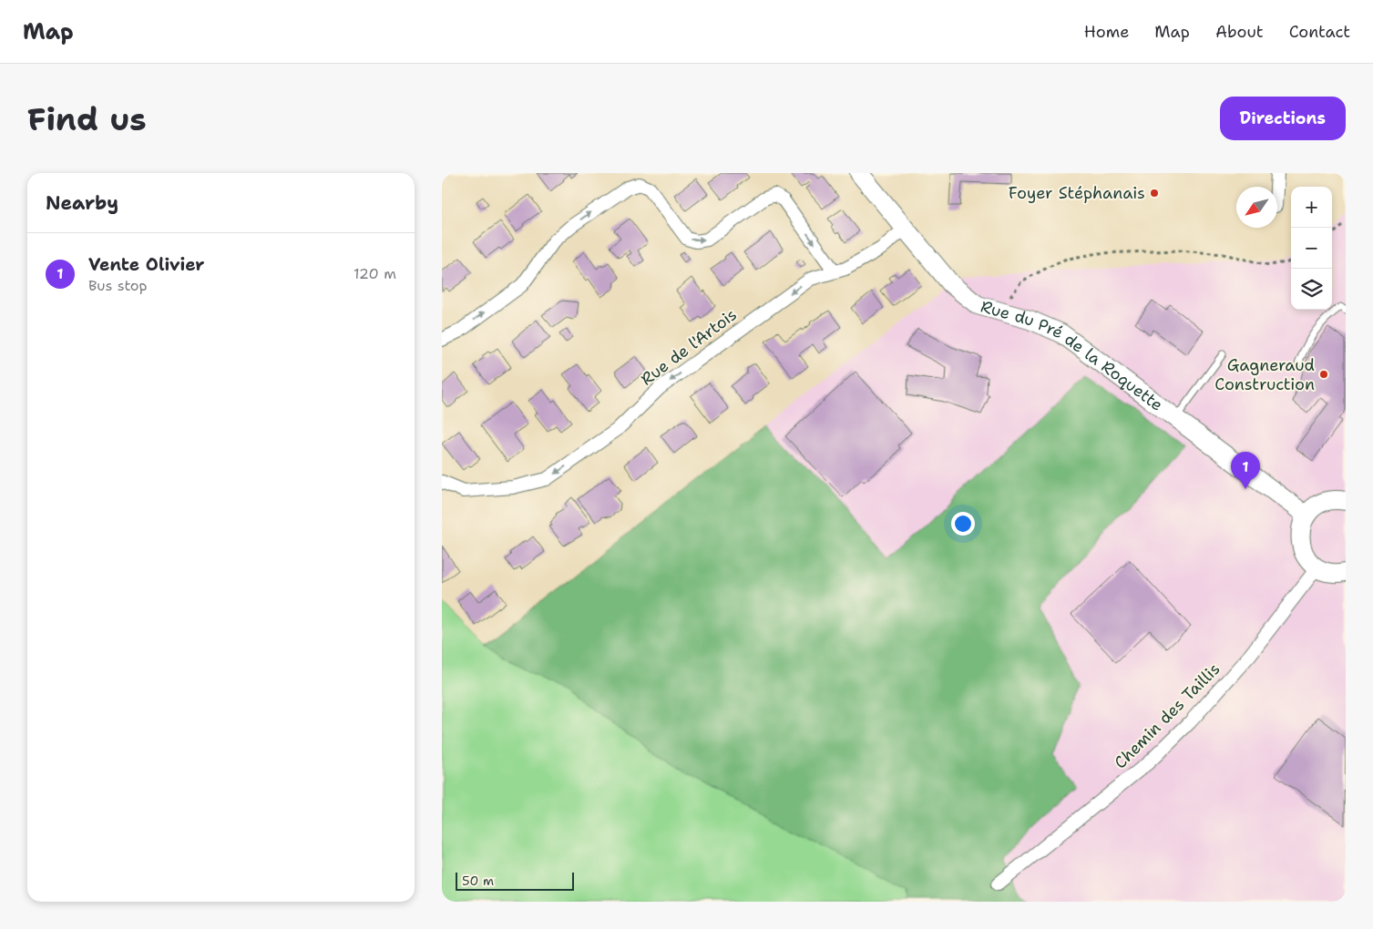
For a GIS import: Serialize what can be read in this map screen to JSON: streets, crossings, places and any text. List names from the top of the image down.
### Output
{
  "streets": {
    "street": ["Rue de l'Artois", "Rue du Pré de la Roquette", "Chemin des Taillis"]
  },
  "crossings": [
    ["Rue de l'Artois", "Rue du Pré de la Roquette"]
  ],
  "one_way": ["Rue de l'Artois"],
  "places": ["Foyer Stéphanais", "Gagneraud Construction"],
  "scale_bar": "50 m",
  "north": "bottom left",
  "page": {
    "header": "Map",
    "nav": [
      "Home",
      "Map",
      "About",
      "Contact"
    ],
    "buttons": "Directions",
    "title": "Find us",
    "heading": "Nearby",
    "map_buttons": ["+", "−"],
    "list": [
      {
        "mark": "1",
        "name": "Vente Olivier",
        "note": "Bus stop",
        "value": "120 m"
      }
    ],
    "pins": "1",
    "scale": "50 m"
  }
}
